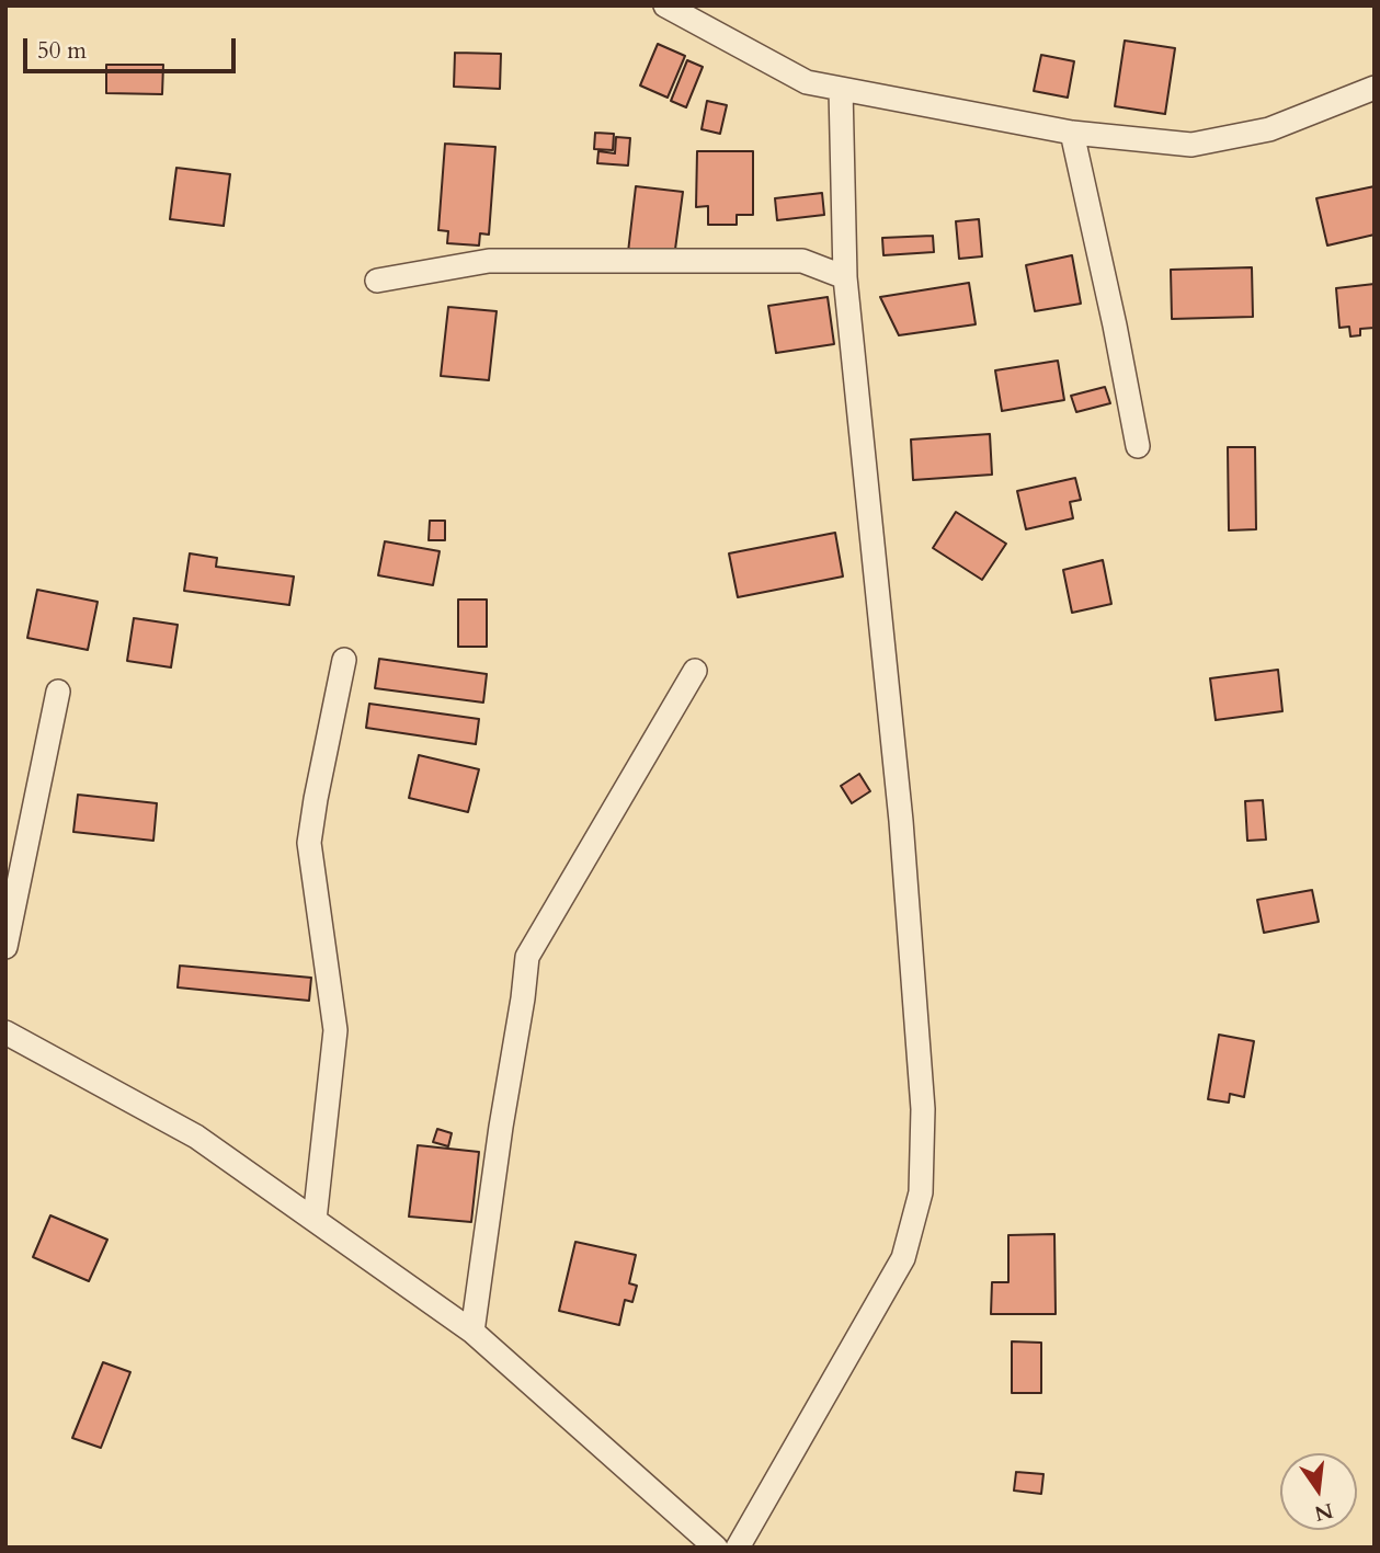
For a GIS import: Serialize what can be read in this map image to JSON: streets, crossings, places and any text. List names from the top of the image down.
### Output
{
  "scale_bar": "50 m",
  "north": "bottom"
}
